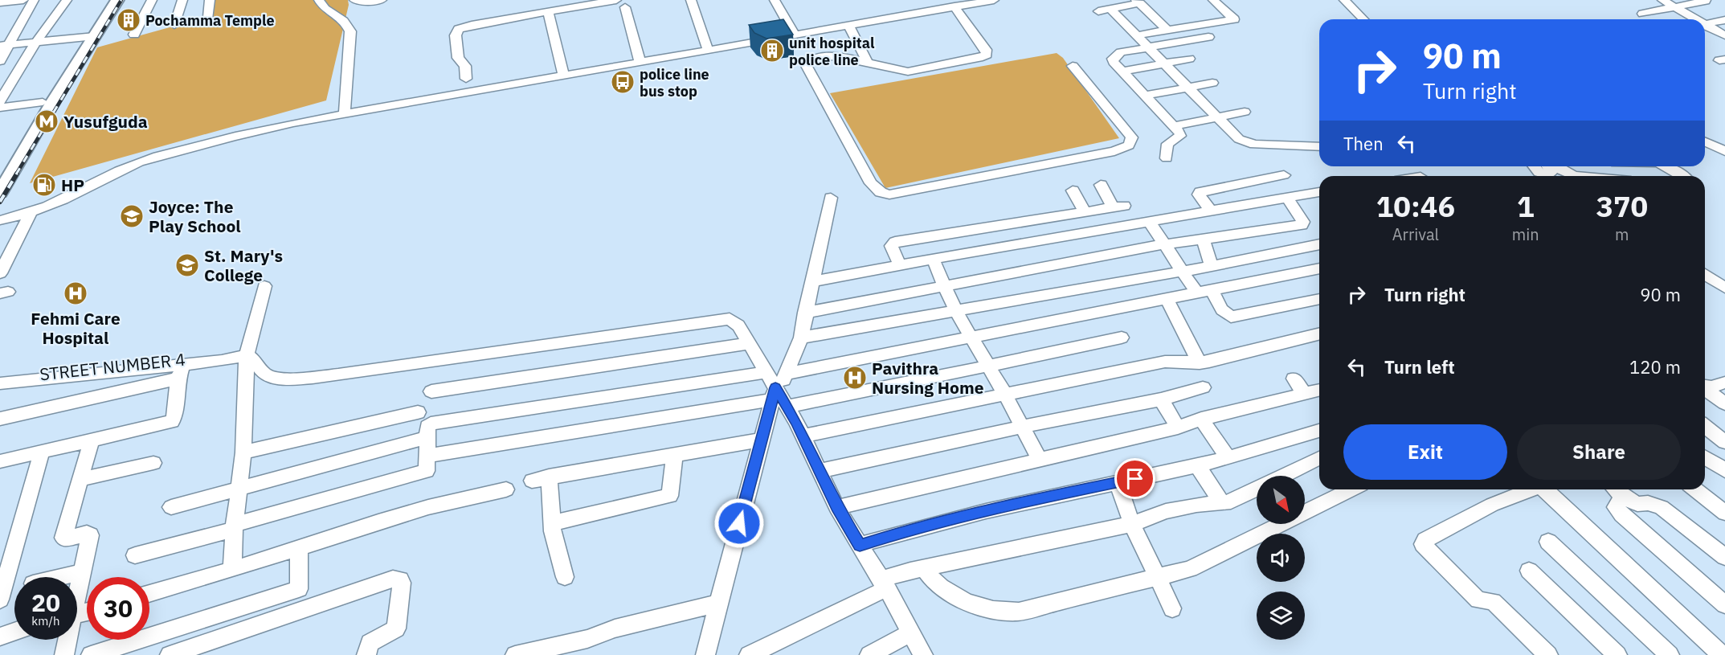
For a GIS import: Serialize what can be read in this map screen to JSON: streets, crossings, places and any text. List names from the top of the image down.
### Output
{
  "streets": {
    "street": ["STREET NUMBER 4"]
  },
  "places": {
    "building": ["Pochamma Temple", "unit hospital police line"],
    "bus stop": ["police line bus stop"],
    "metro station": ["Yusufguda"],
    "fuel station": ["HP"],
    "school or university": ["Joyce: The Play School", "St. Mary's College"],
    "hospital": ["Fehmi Care Hospital", "Pavithra Nursing Home"]
  },
  "north": "bottom right",
  "page": {
    "turn": ["90 m", "Turn right"],
    "then": "Then",
    "eta": [
      "10:46",
      "Arrival",
      "1",
      "min",
      "370",
      "m"
    ],
    "list": [
      {
        "name": "Turn right",
        "value": "90 m"
      },
      {
        "name": "Turn left",
        "value": "120 m"
      }
    ],
    "buttons": ["Exit", "Share"],
    "speed": "20 km/h",
    "limit": "30"
  }
}
